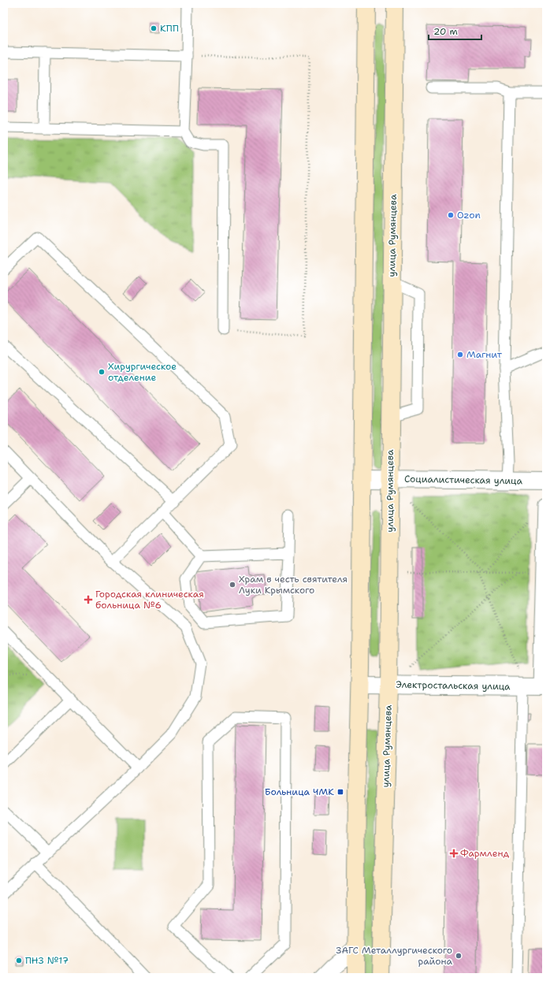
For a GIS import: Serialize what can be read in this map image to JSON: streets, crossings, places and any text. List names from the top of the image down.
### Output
{
  "streets": {
    "main road": ["улица Румянцева"],
    "street": ["Социалистическая улица", "Электростальская улица"]
  },
  "crossings": [
    ["улица Румянцева", "Социалистическая улица"],
    ["улица Румянцева", "Электростальская улица"]
  ],
  "places": {
    "other": [
      "КПП",
      "Ozon",
      "Магнит",
      "Хирургическое отделение",
      "Храм в честь святителя Луки Крымского",
      "ЗАГС Металлургического района",
      "ПНЗ №17"
    ],
    "health": ["Городская клиническая больница №6", "Фармленд"],
    "transit": ["Больница ЧМК"]
  },
  "scale_bar": "20 m"
}
